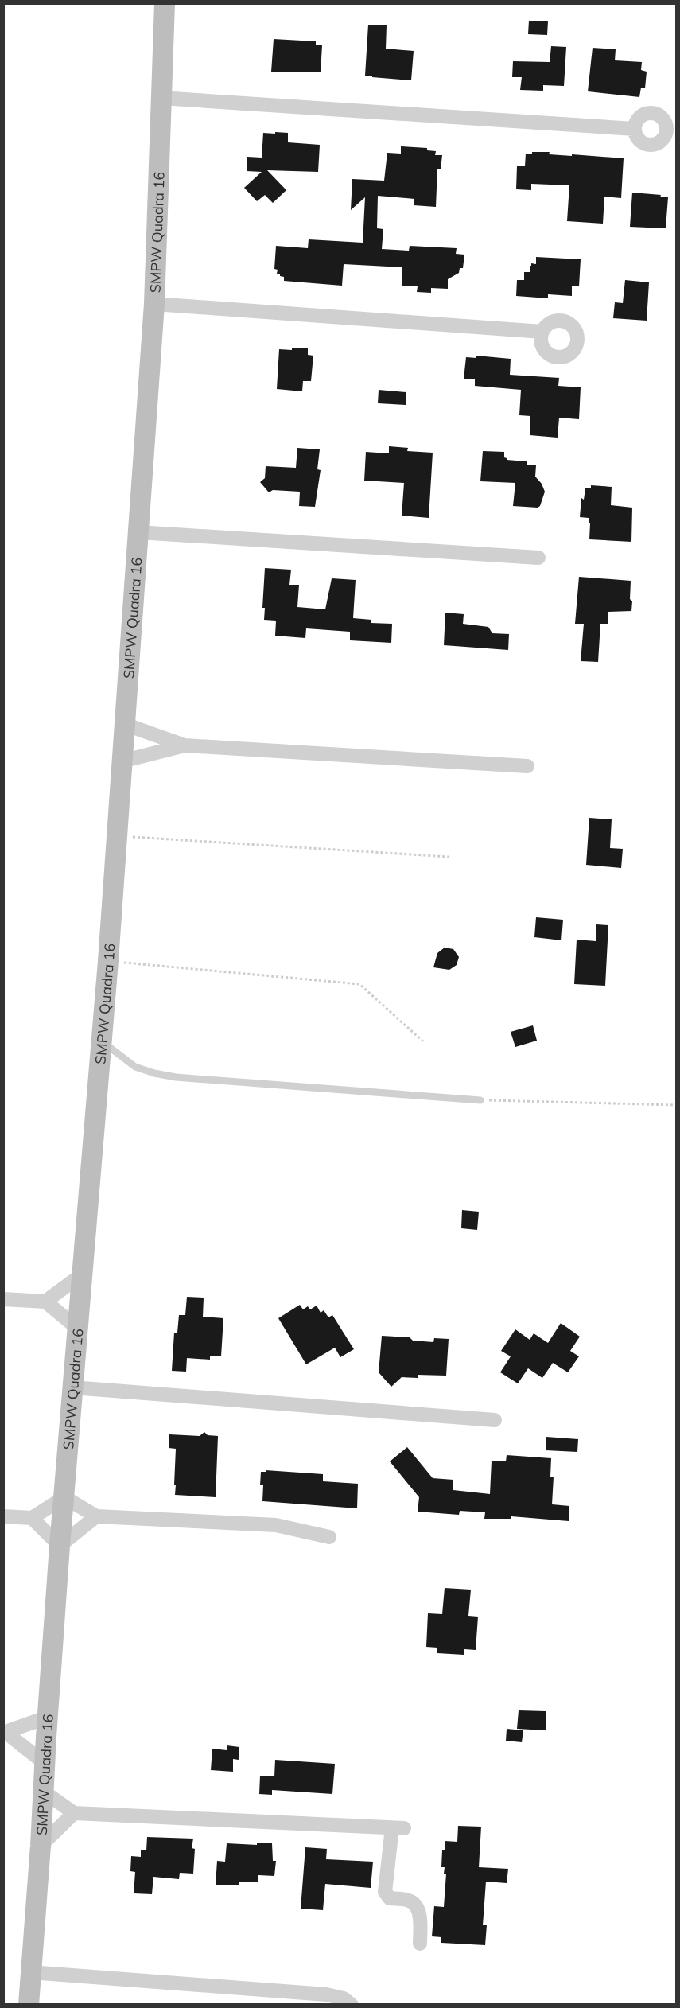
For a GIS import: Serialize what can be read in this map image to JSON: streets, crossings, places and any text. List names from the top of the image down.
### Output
{
  "streets": {
    "street": ["SMPW Quadra 16"]
  }
}
